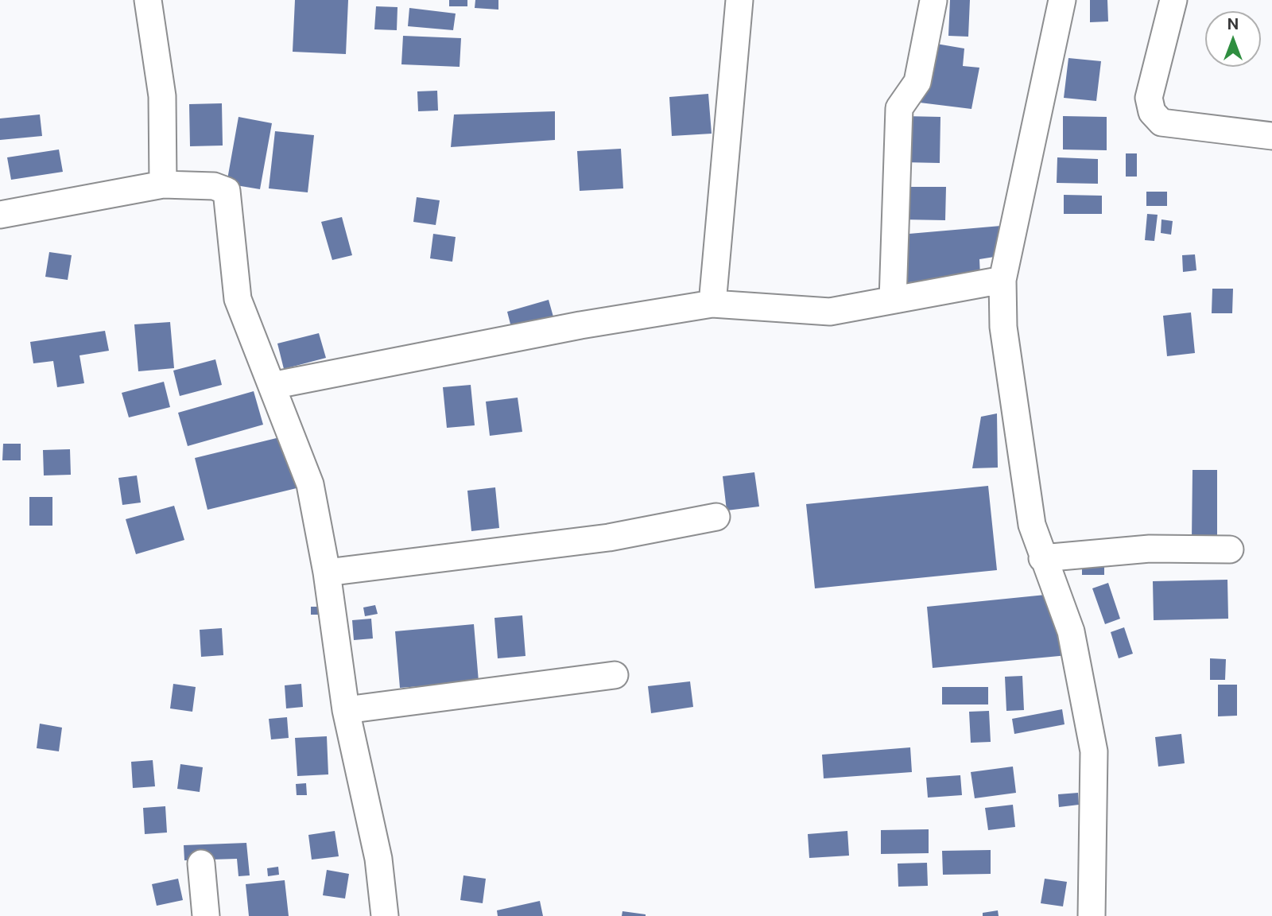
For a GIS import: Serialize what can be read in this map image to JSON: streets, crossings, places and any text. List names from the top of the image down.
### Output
{
  "north": "top"
}
